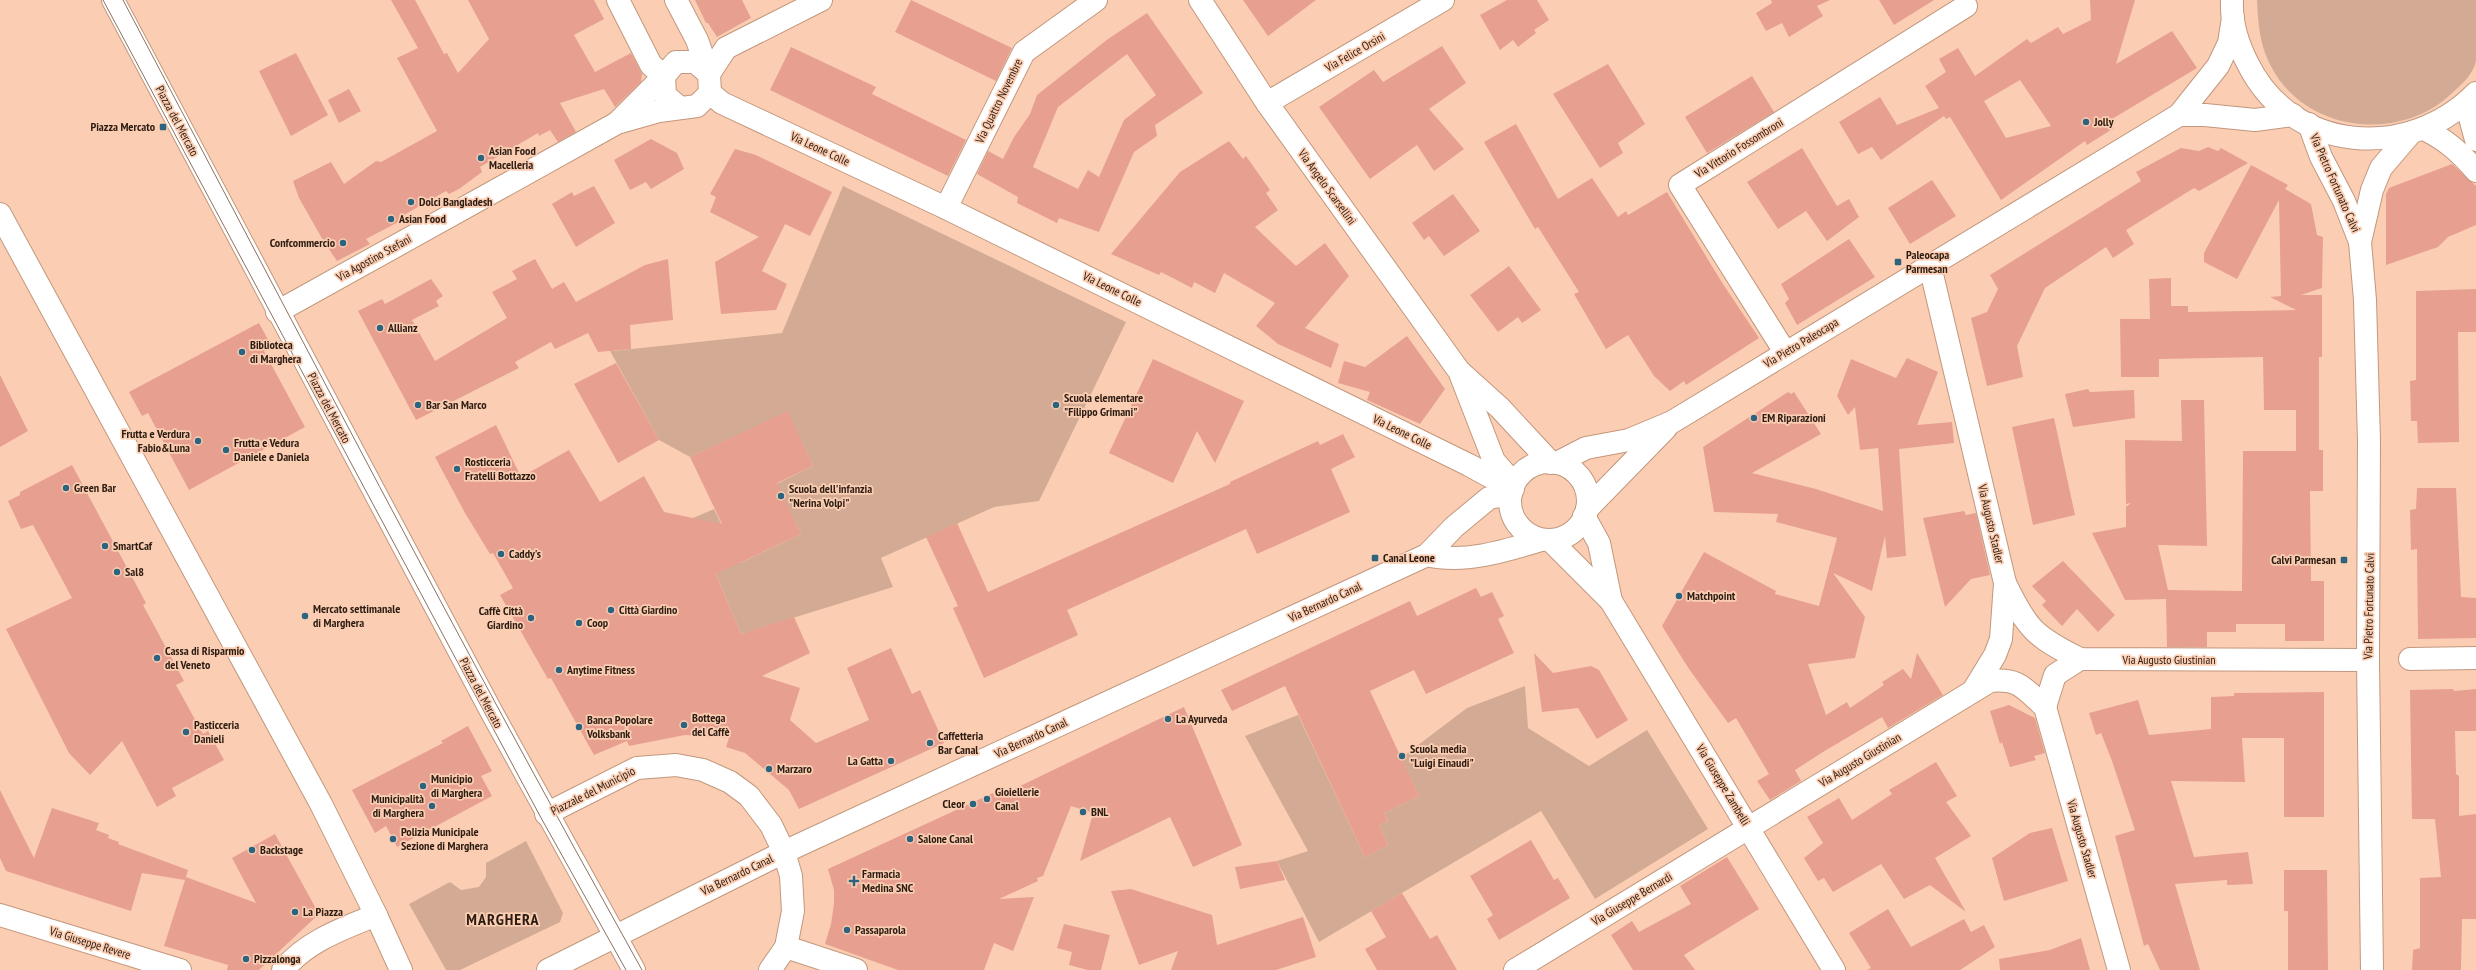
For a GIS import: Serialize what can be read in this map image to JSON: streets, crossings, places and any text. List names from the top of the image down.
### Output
{
  "streets": {
    "street": [
      "Via Felice Orsini",
      "Via Quattro Novembre",
      "Piazza del Mercato",
      "Via Vittorio Fossombroni",
      "Via Leone Colle",
      "Via Pietro Fortunato Calvi",
      "Via Angelo Scarsellini",
      "Via Agostino Stefani",
      "Via Pietro Paleocapa",
      "Via Augusto Stadler",
      "Via Bernardo Canal",
      "Via Augusto Giustinian",
      "Via Giuseppe Zambelli",
      "Piazzale del Municipio",
      "Via Giuseppe Bernardi",
      "Via Giuseppe Revere"
    ]
  },
  "crossings": [
    ["Via Felice Orsini", "Via Angelo Scarsellini"],
    ["Via Quattro Novembre", "Via Leone Colle"],
    ["Piazza del Mercato", "Via Agostino Stefani"],
    ["Piazza del Mercato", "Piazzale del Municipio"],
    ["Via Vittorio Fossombroni", "Via Pietro Paleocapa"],
    ["Via Leone Colle", "Via Angelo Scarsellini"],
    ["Via Leone Colle", "Via Agostino Stefani"],
    ["Via Leone Colle", "Via Pietro Paleocapa"],
    ["Via Leone Colle", "Via Bernardo Canal"],
    ["Via Leone Colle", "Via Giuseppe Zambelli"],
    ["Via Pietro Fortunato Calvi", "Via Augusto Giustinian"],
    ["Via Angelo Scarsellini", "Via Pietro Paleocapa"],
    ["Via Angelo Scarsellini", "Via Bernardo Canal"],
    ["Via Angelo Scarsellini", "Via Giuseppe Zambelli"],
    ["Via Pietro Paleocapa", "Via Augusto Stadler"],
    ["Via Pietro Paleocapa", "Via Bernardo Canal"],
    ["Via Pietro Paleocapa", "Via Giuseppe Zambelli"],
    ["Via Augusto Stadler", "Via Augusto Giustinian"],
    ["Via Bernardo Canal", "Via Giuseppe Zambelli"],
    ["Via Bernardo Canal", "Piazzale del Municipio"],
    ["Via Augusto Giustinian", "Via Giuseppe Zambelli"],
    ["Via Augusto Giustinian", "Via Giuseppe Bernardi"],
    ["Via Giuseppe Zambelli", "Via Giuseppe Bernardi"]
  ],
  "districts": ["MARGHERA"],
  "places": {
    "other": [
      "Jolly",
      "Asian Food Macelleria",
      "Dolci Bangladesh",
      "Asian Food",
      "Confcommercio",
      "Allianz",
      "Biblioteca di Marghera",
      "Bar San Marco",
      "Scuola elementare \"Filippo Grimani\"",
      "EM Riparazioni",
      "Frutta e Verdura Fabio&Luna",
      "Frutta e Vedura Daniele e Daniela",
      "Rosticceria Fratelli Bottazzo",
      "Green Bar",
      "Scuola dell'infanzia \"Nerina Volpi\"",
      "SmartCaf",
      "Caddy's",
      "Sal8",
      "Matchpoint",
      "Città Giardino",
      "Mercato settimanale di Marghera",
      "Caffè Città Giardino",
      "Coop",
      "Cassa di Risparmio del Veneto",
      "Anytime Fitness",
      "La Ayurveda",
      "Bottega del Caffè",
      "Banca Popolare Volksbank",
      "Pasticceria Danieli",
      "Caffetteria Bar Canal",
      "Scuola media \"Luigi Einaudi\"",
      "La Gatta",
      "Marzaro",
      "Municipio di Marghera",
      "Gioiellerie Canal",
      "Cleor",
      "Municipalità di Marghera",
      "BNL",
      "Polizia Municipale Sezione di Marghera",
      "Salone Canal",
      "Backstage",
      "La Piazza",
      "Passaparola",
      "Pizzalonga"
    ],
    "transit": [
      "Piazza Mercato",
      "Paleocapa Parmesan",
      "Canal Leone",
      "Calvi Parmesan"
    ],
    "health": ["Farmacia Medina SNC"]
  }
}
